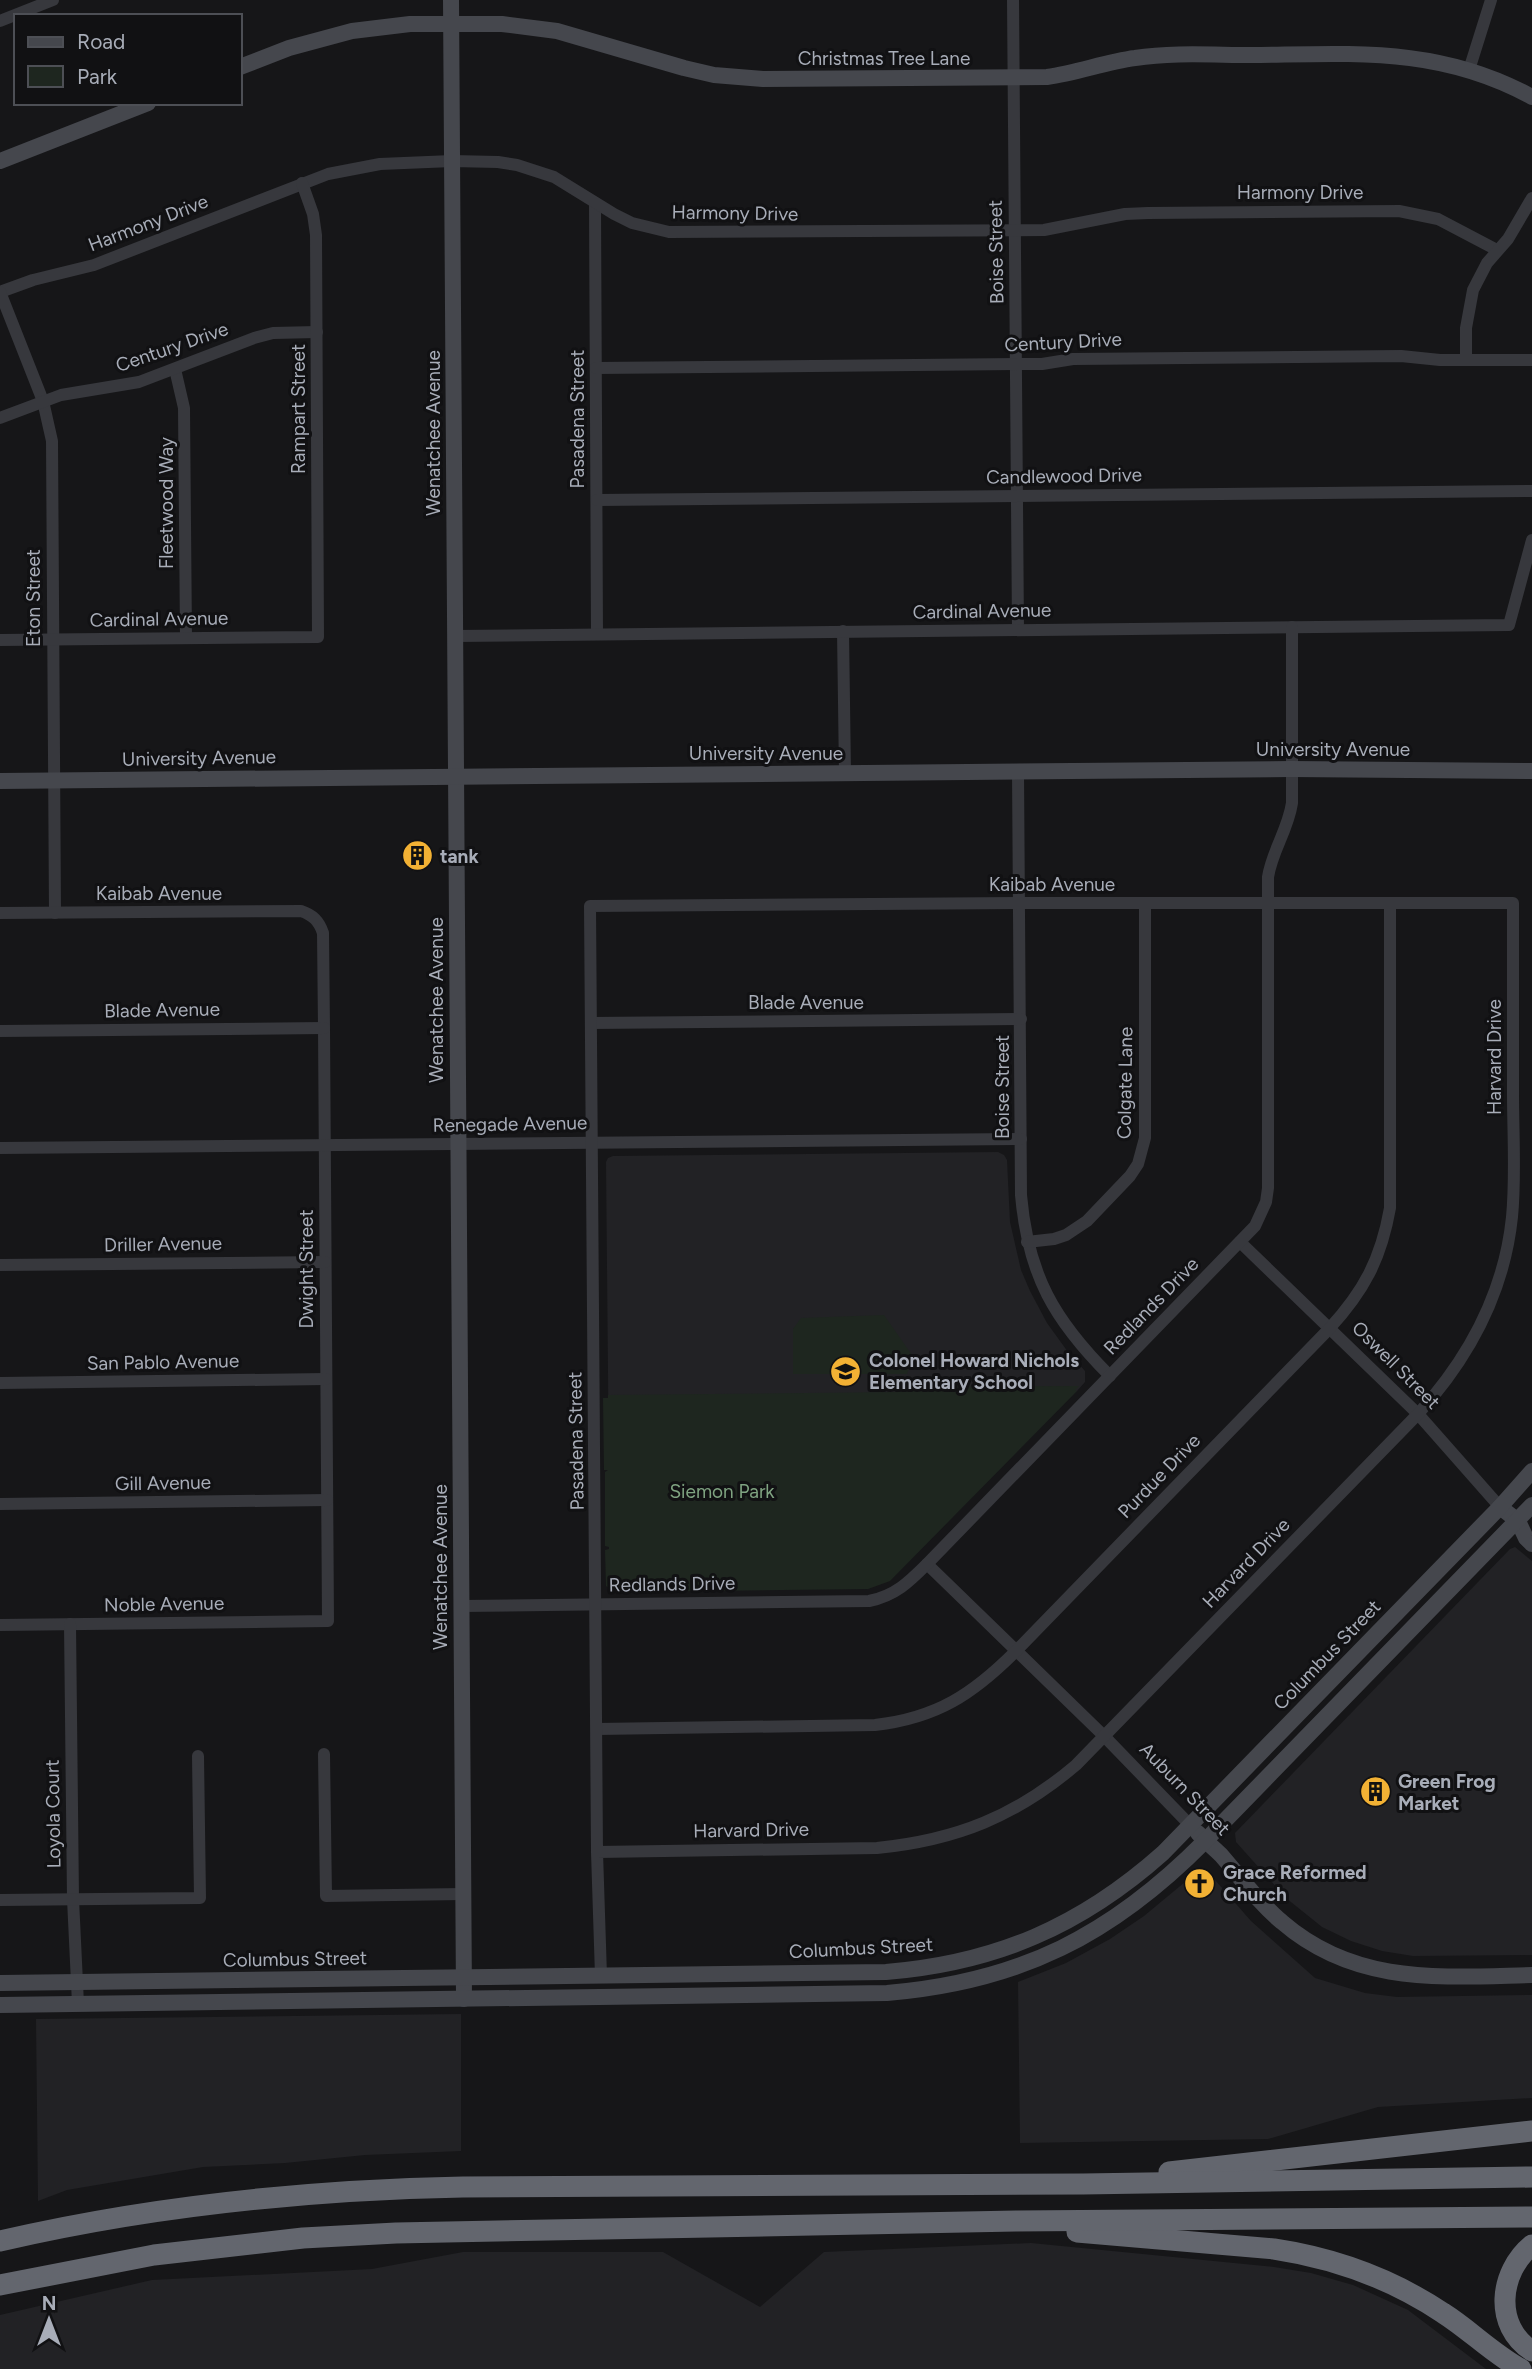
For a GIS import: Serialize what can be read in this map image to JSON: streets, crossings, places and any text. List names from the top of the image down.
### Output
{
  "streets": {
    "street": [
      "Christmas Tree Lane",
      "Harmony Drive",
      "Boise Street",
      "Century Drive",
      "Rampart Street",
      "Pasadena Street",
      "Wenatchee Avenue",
      "Candlewood Drive",
      "Fleetwood Way",
      "Eton Street",
      "Cardinal Avenue",
      "University Avenue",
      "Kaibab Avenue",
      "Blade Avenue",
      "Harvard Drive",
      "Colgate Lane",
      "Renegade Avenue",
      "Driller Avenue",
      "Dwight Street",
      "Redlands Drive",
      "San Pablo Avenue",
      "Oswell Street",
      "Purdue Drive",
      "Gill Avenue",
      "Noble Avenue",
      "Columbus Street",
      "Auburn Street",
      "Loyola Court"
    ]
  },
  "crossings": [
    ["Christmas Tree Lane", "Boise Street"],
    ["Christmas Tree Lane", "Wenatchee Avenue"],
    ["Harmony Drive", "Boise Street"],
    ["Harmony Drive", "Rampart Street"],
    ["Harmony Drive", "Pasadena Street"],
    ["Harmony Drive", "Wenatchee Avenue"],
    ["Harmony Drive", "Eton Street"],
    ["Boise Street", "Century Drive"],
    ["Boise Street", "Candlewood Drive"],
    ["Boise Street", "Cardinal Avenue"],
    ["Boise Street", "University Avenue"],
    ["Boise Street", "Kaibab Avenue"],
    ["Boise Street", "Blade Avenue"],
    ["Boise Street", "Colgate Lane"],
    ["Boise Street", "Renegade Avenue"],
    ["Boise Street", "Redlands Drive"],
    ["Century Drive", "Rampart Street"],
    ["Century Drive", "Pasadena Street"],
    ["Century Drive", "Fleetwood Way"],
    ["Century Drive", "Eton Street"],
    ["Rampart Street", "Cardinal Avenue"],
    ["Pasadena Street", "Candlewood Drive"],
    ["Pasadena Street", "Cardinal Avenue"],
    ["Pasadena Street", "Kaibab Avenue"],
    ["Pasadena Street", "Blade Avenue"],
    ["Pasadena Street", "Harvard Drive"],
    ["Pasadena Street", "Renegade Avenue"],
    ["Pasadena Street", "Redlands Drive"],
    ["Pasadena Street", "Purdue Drive"],
    ["Pasadena Street", "Columbus Street"],
    ["Wenatchee Avenue", "Cardinal Avenue"],
    ["Wenatchee Avenue", "University Avenue"],
    ["Wenatchee Avenue", "Renegade Avenue"],
    ["Wenatchee Avenue", "Redlands Drive"],
    ["Wenatchee Avenue", "Columbus Street"],
    ["Fleetwood Way", "Cardinal Avenue"],
    ["Eton Street", "Cardinal Avenue"],
    ["Eton Street", "University Avenue"],
    ["Eton Street", "Kaibab Avenue"],
    ["Cardinal Avenue", "Redlands Drive"],
    ["University Avenue", "Redlands Drive"],
    ["Kaibab Avenue", "Harvard Drive"],
    ["Kaibab Avenue", "Colgate Lane"],
    ["Kaibab Avenue", "Dwight Street"],
    ["Kaibab Avenue", "Redlands Drive"],
    ["Kaibab Avenue", "Purdue Drive"],
    ["Blade Avenue", "Dwight Street"],
    ["Harvard Drive", "Oswell Street"],
    ["Harvard Drive", "Auburn Street"],
    ["Renegade Avenue", "Dwight Street"],
    ["Driller Avenue", "Dwight Street"],
    ["Dwight Street", "San Pablo Avenue"],
    ["Dwight Street", "Gill Avenue"],
    ["Dwight Street", "Noble Avenue"],
    ["Redlands Drive", "Oswell Street"],
    ["Redlands Drive", "Auburn Street"],
    ["Oswell Street", "Purdue Drive"],
    ["Oswell Street", "Columbus Street"],
    ["Purdue Drive", "Auburn Street"],
    ["Noble Avenue", "Loyola Court"],
    ["Columbus Street", "Auburn Street"],
    ["Columbus Street", "Loyola Court"]
  ],
  "parks": ["Siemon Park"],
  "places": {
    "building": ["tank", "Green Frog Market"],
    "school or university": ["Colonel Howard Nichols Elementary School"],
    "church": ["Grace Reformed Church"]
  },
  "legend": ["Road", "Park"],
  "north": "top"
}
